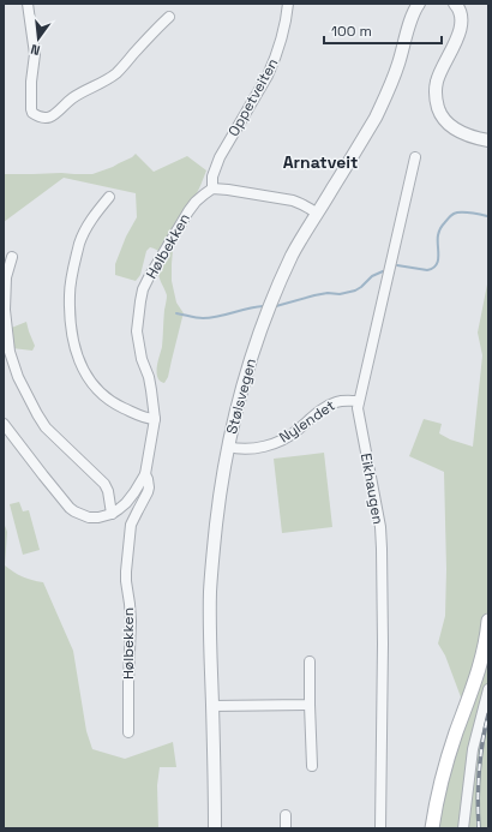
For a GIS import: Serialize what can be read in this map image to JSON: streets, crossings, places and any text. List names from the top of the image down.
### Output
{
  "streets": {
    "street": [
      "Oppetveiten",
      "Hølbekken",
      "Stølsvegen",
      "Nylendet",
      "Eikhaugen"
    ]
  },
  "crossings": [
    ["Oppetveiten", "Hølbekken"],
    ["Stølsvegen", "Nylendet"],
    ["Nylendet", "Eikhaugen"]
  ],
  "districts": ["Arnatveit"],
  "scale_bar": "100 m",
  "north": "bottom"
}
